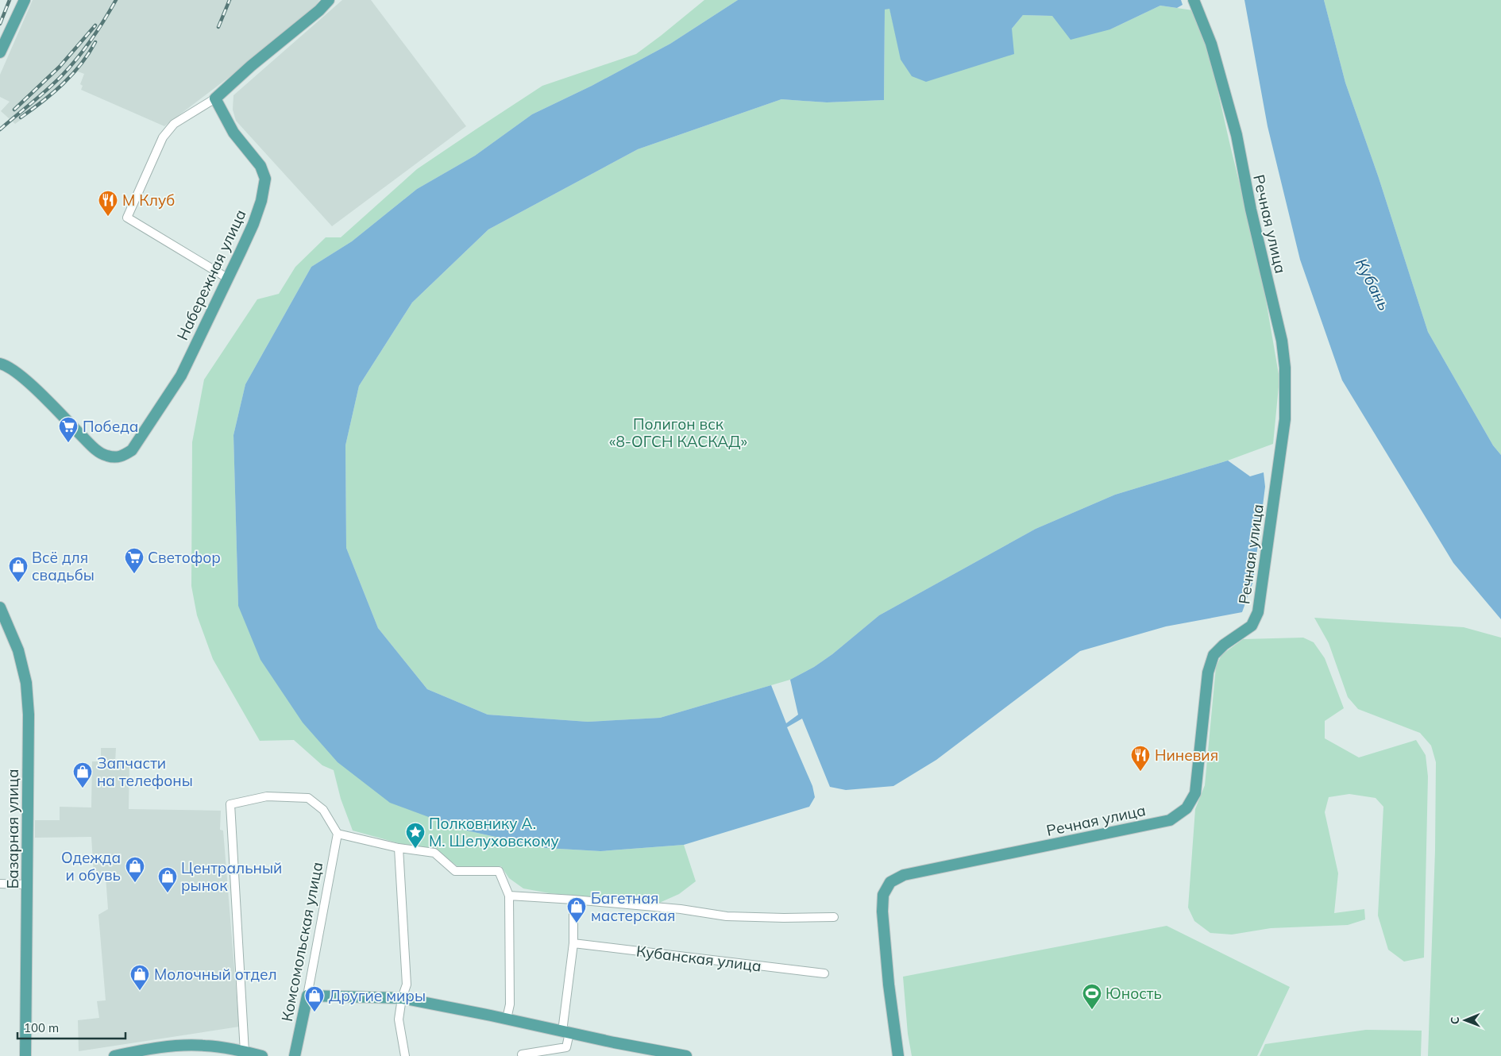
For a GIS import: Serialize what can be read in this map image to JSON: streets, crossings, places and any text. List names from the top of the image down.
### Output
{
  "streets": {
    "main road": [
      "Речная улица",
      "Набережная улица",
      "Базарная улица",
      "Комсомольская улица"
    ],
    "street": ["Кубанская улица"]
  },
  "water": ["Кубань"],
  "parks": ["Полигон вск «8-ОГСН КАСКАД»"],
  "places": {
    "restaurant": ["М Клуб", "Ниневия"],
    "supermarket": ["Победа", "Светофор"],
    "shop": [
      "Всё для свадьбы",
      "Запчасти на телефоны",
      "Одежда и обувь",
      "Центральный рынок",
      "Багетная мастерская",
      "Молочный отдел",
      "Другие миры"
    ],
    "place": ["Полковнику А. М. Шелуховскому"],
    "sports": ["Юность"]
  },
  "scale_bar": "100 m",
  "north": "left"
}
